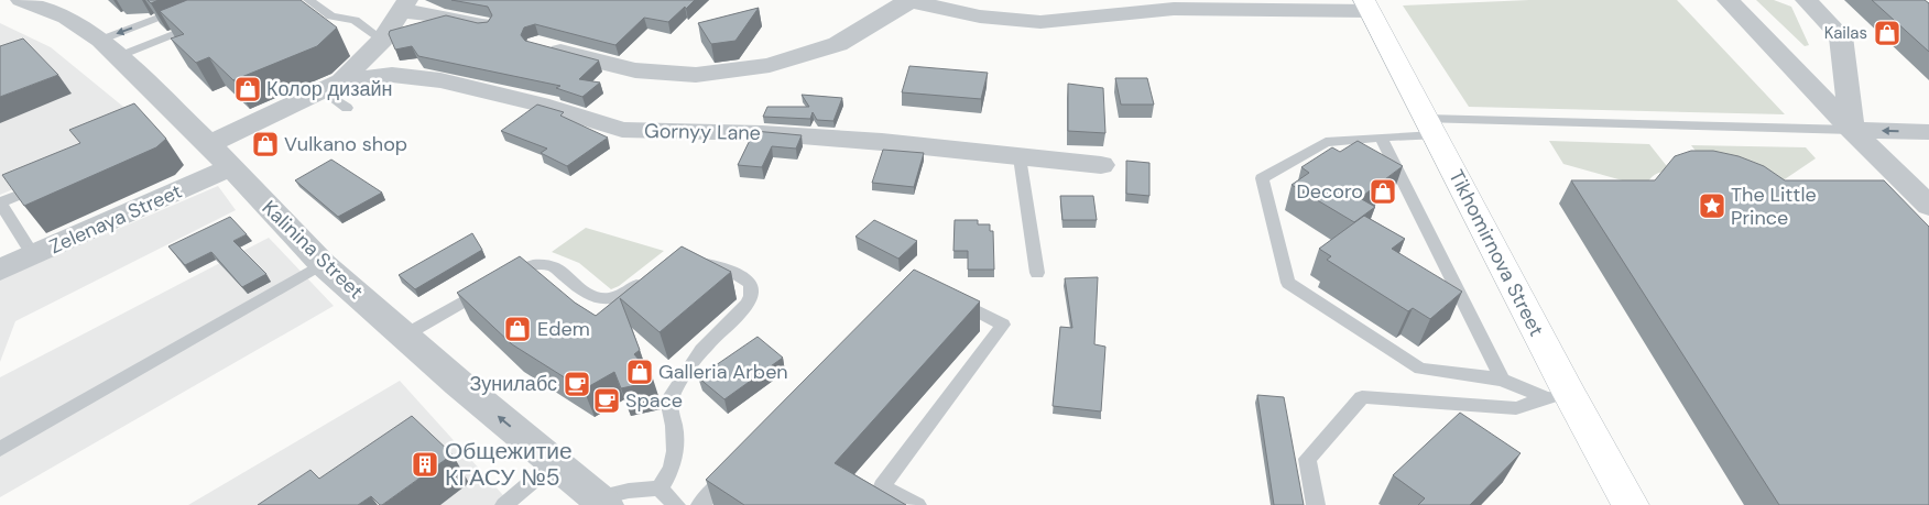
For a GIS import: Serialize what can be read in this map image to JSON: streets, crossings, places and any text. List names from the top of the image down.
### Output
{
  "streets": {
    "main road": ["Tikhomirnova Street"],
    "street": ["Gornyy Lane", "Zelenaya Street", "Kalinina Street"]
  },
  "crossings": [
    ["Zelenaya Street", "Kalinina Street"]
  ],
  "places": {
    "shop": [
      "Kailas",
      "Колор дизайн",
      "Vulkano shop",
      "Decoro",
      "Edem",
      "Galleria Arben"
    ],
    "place": ["The Little Prince"],
    "cafe": ["Зунилабс", "Space"],
    "building": ["Общежитие КГАСУ №5"]
  }
}
